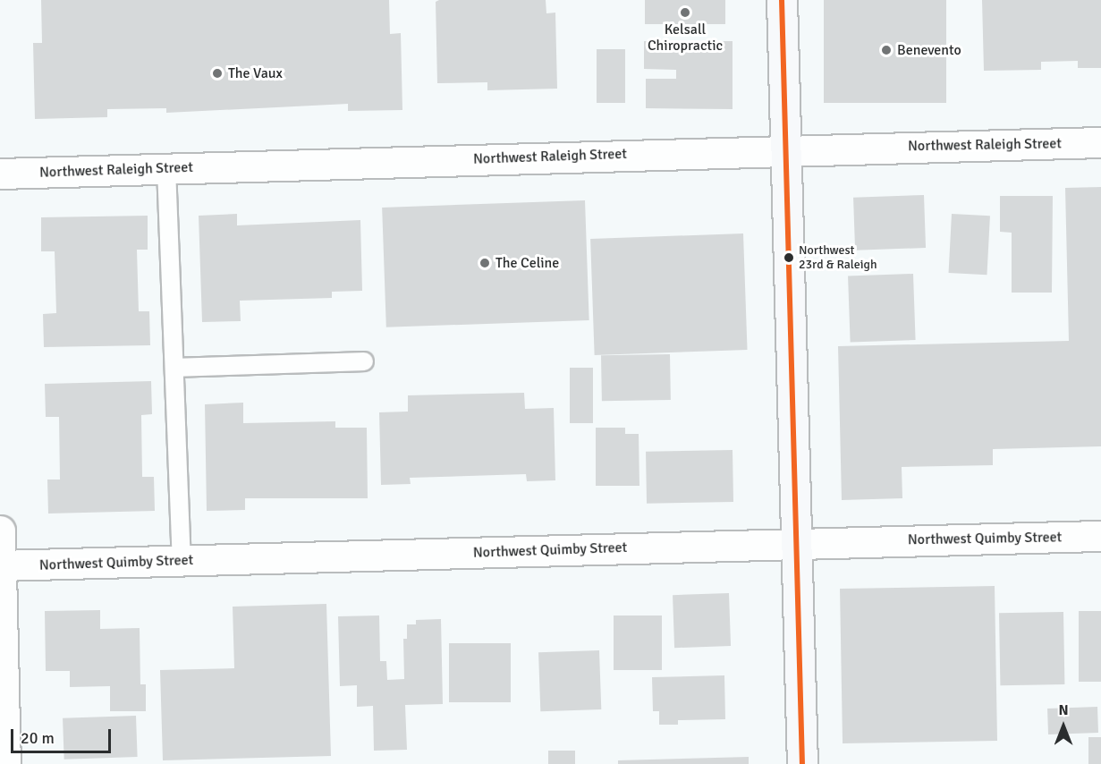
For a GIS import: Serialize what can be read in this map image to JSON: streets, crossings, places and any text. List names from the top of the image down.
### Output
{
  "streets": {
    "street": ["Northwest Raleigh Street", "Northwest Quimby Street"]
  },
  "places": [
    "Kelsall Chiropractic",
    "Benevento",
    "The Vaux",
    "Northwest 23rd & Raleigh",
    "The Celine"
  ],
  "scale_bar": "20 m",
  "north": "top"
}
